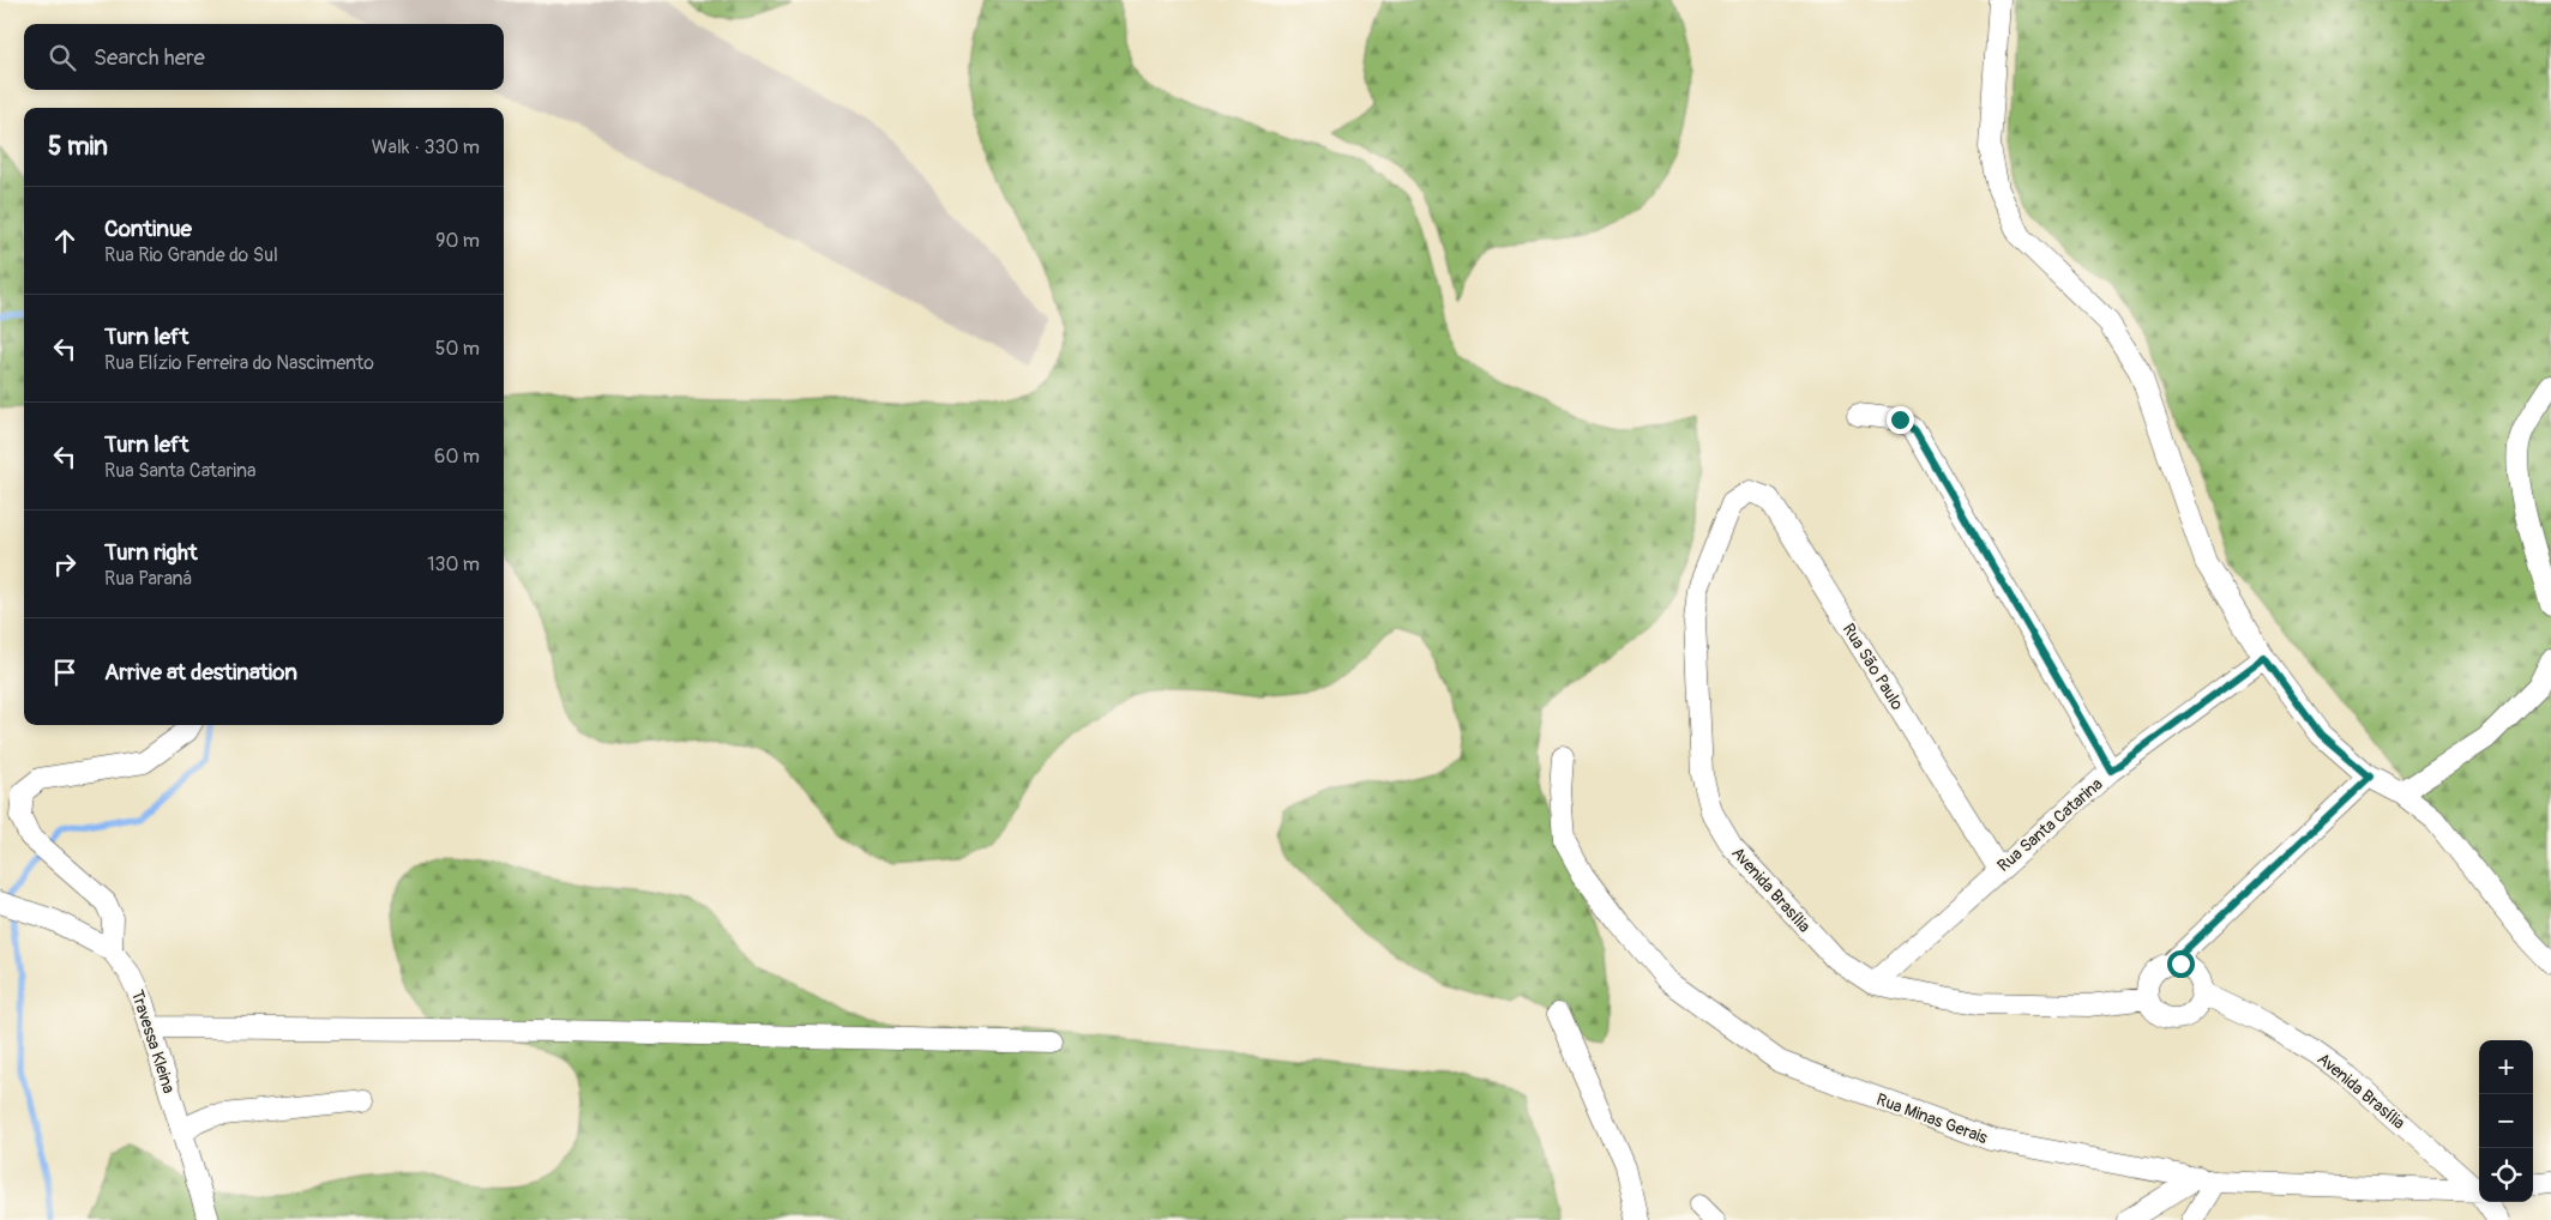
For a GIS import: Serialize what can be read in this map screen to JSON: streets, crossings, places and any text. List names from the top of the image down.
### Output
{
  "streets": {
    "street": [
      "Rua São Paulo",
      "Rua Santa Catarina",
      "Avenida Brasília",
      "Travessa Kleina",
      "Rua Minas Gerais"
    ]
  },
  "crossings": [
    ["Rua São Paulo", "Rua Santa Catarina"],
    ["Rua São Paulo", "Avenida Brasília"],
    ["Rua Santa Catarina", "Avenida Brasília"]
  ],
  "page": {
    "search": "Search here",
    "heading": ["5 min", "Walk · 330 m"],
    "list": [
      ["Continue", "Rua Rio Grande do Sul", "90 m"],
      ["Turn left", "Rua Elízio Ferreira do Nascimento", "50 m"],
      ["Turn left", "Rua Santa Catarina", "60 m"],
      ["Turn right", "Rua Paraná", "130 m"],
      "Arrive at destination"
    ],
    "map_buttons": ["+", "−"]
  }
}
